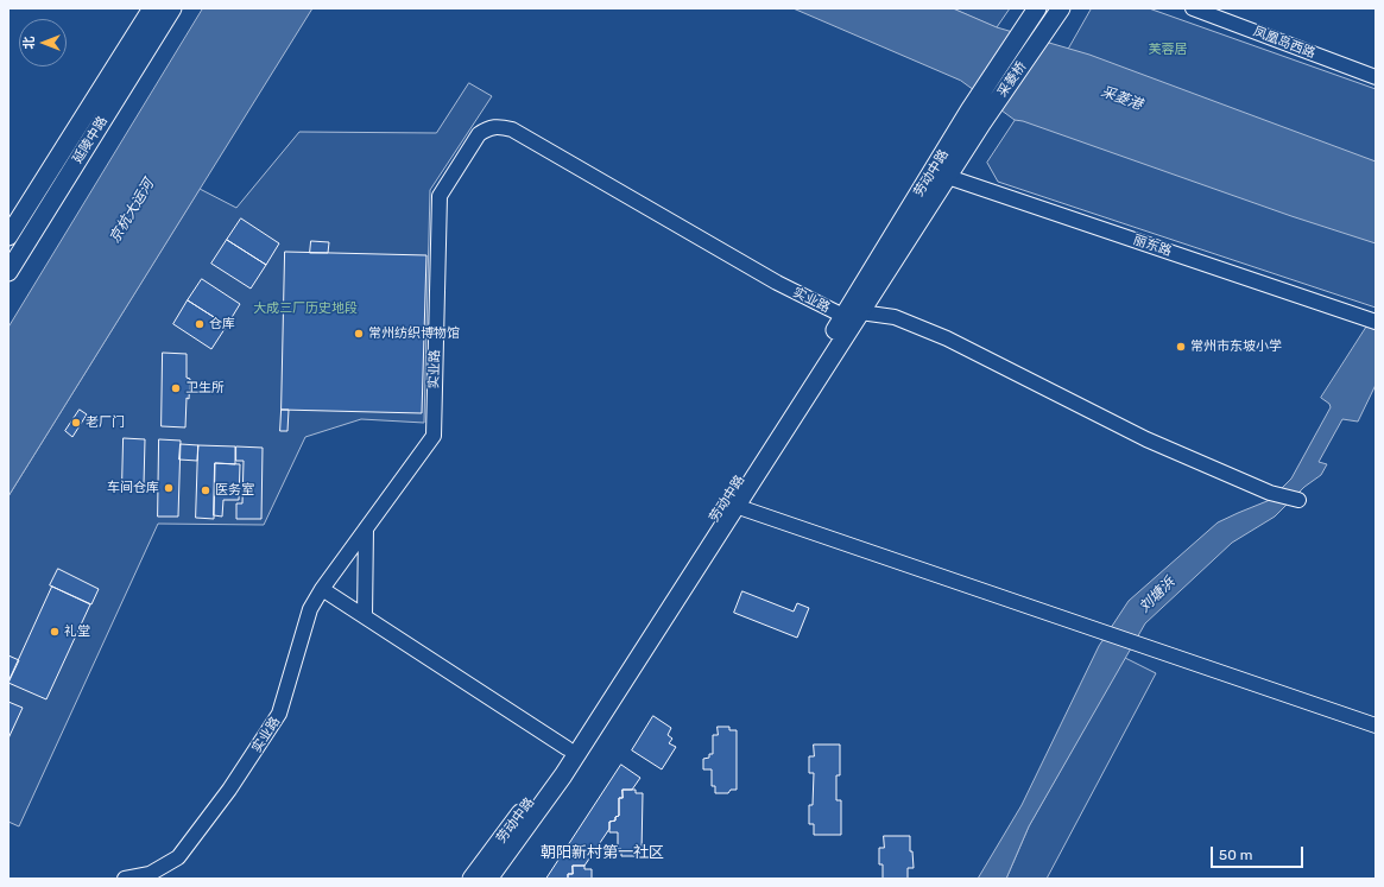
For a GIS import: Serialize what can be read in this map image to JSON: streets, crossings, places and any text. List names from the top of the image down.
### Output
{
  "streets": {
    "main road": ["采菱桥", "延陵中路", "劳动中路"],
    "street": ["凤凰岛西路", "丽东路", "实业路"]
  },
  "crossings": [
    ["采菱桥", "劳动中路"],
    ["劳动中路", "丽东路"],
    ["劳动中路", "实业路"]
  ],
  "districts": ["朝阳新村第一社区"],
  "water": ["采菱港", "京杭大运河", "刘塘浜"],
  "parks": ["芙蓉居", "大成三厂历史地段"],
  "places": [
    "仓库",
    "常州纺织博物馆",
    "常州市东坡小学",
    "卫生所",
    "老厂门",
    "车间仓库",
    "医务室",
    "礼堂"
  ],
  "scale_bar": "50 m",
  "north": "left"
}
